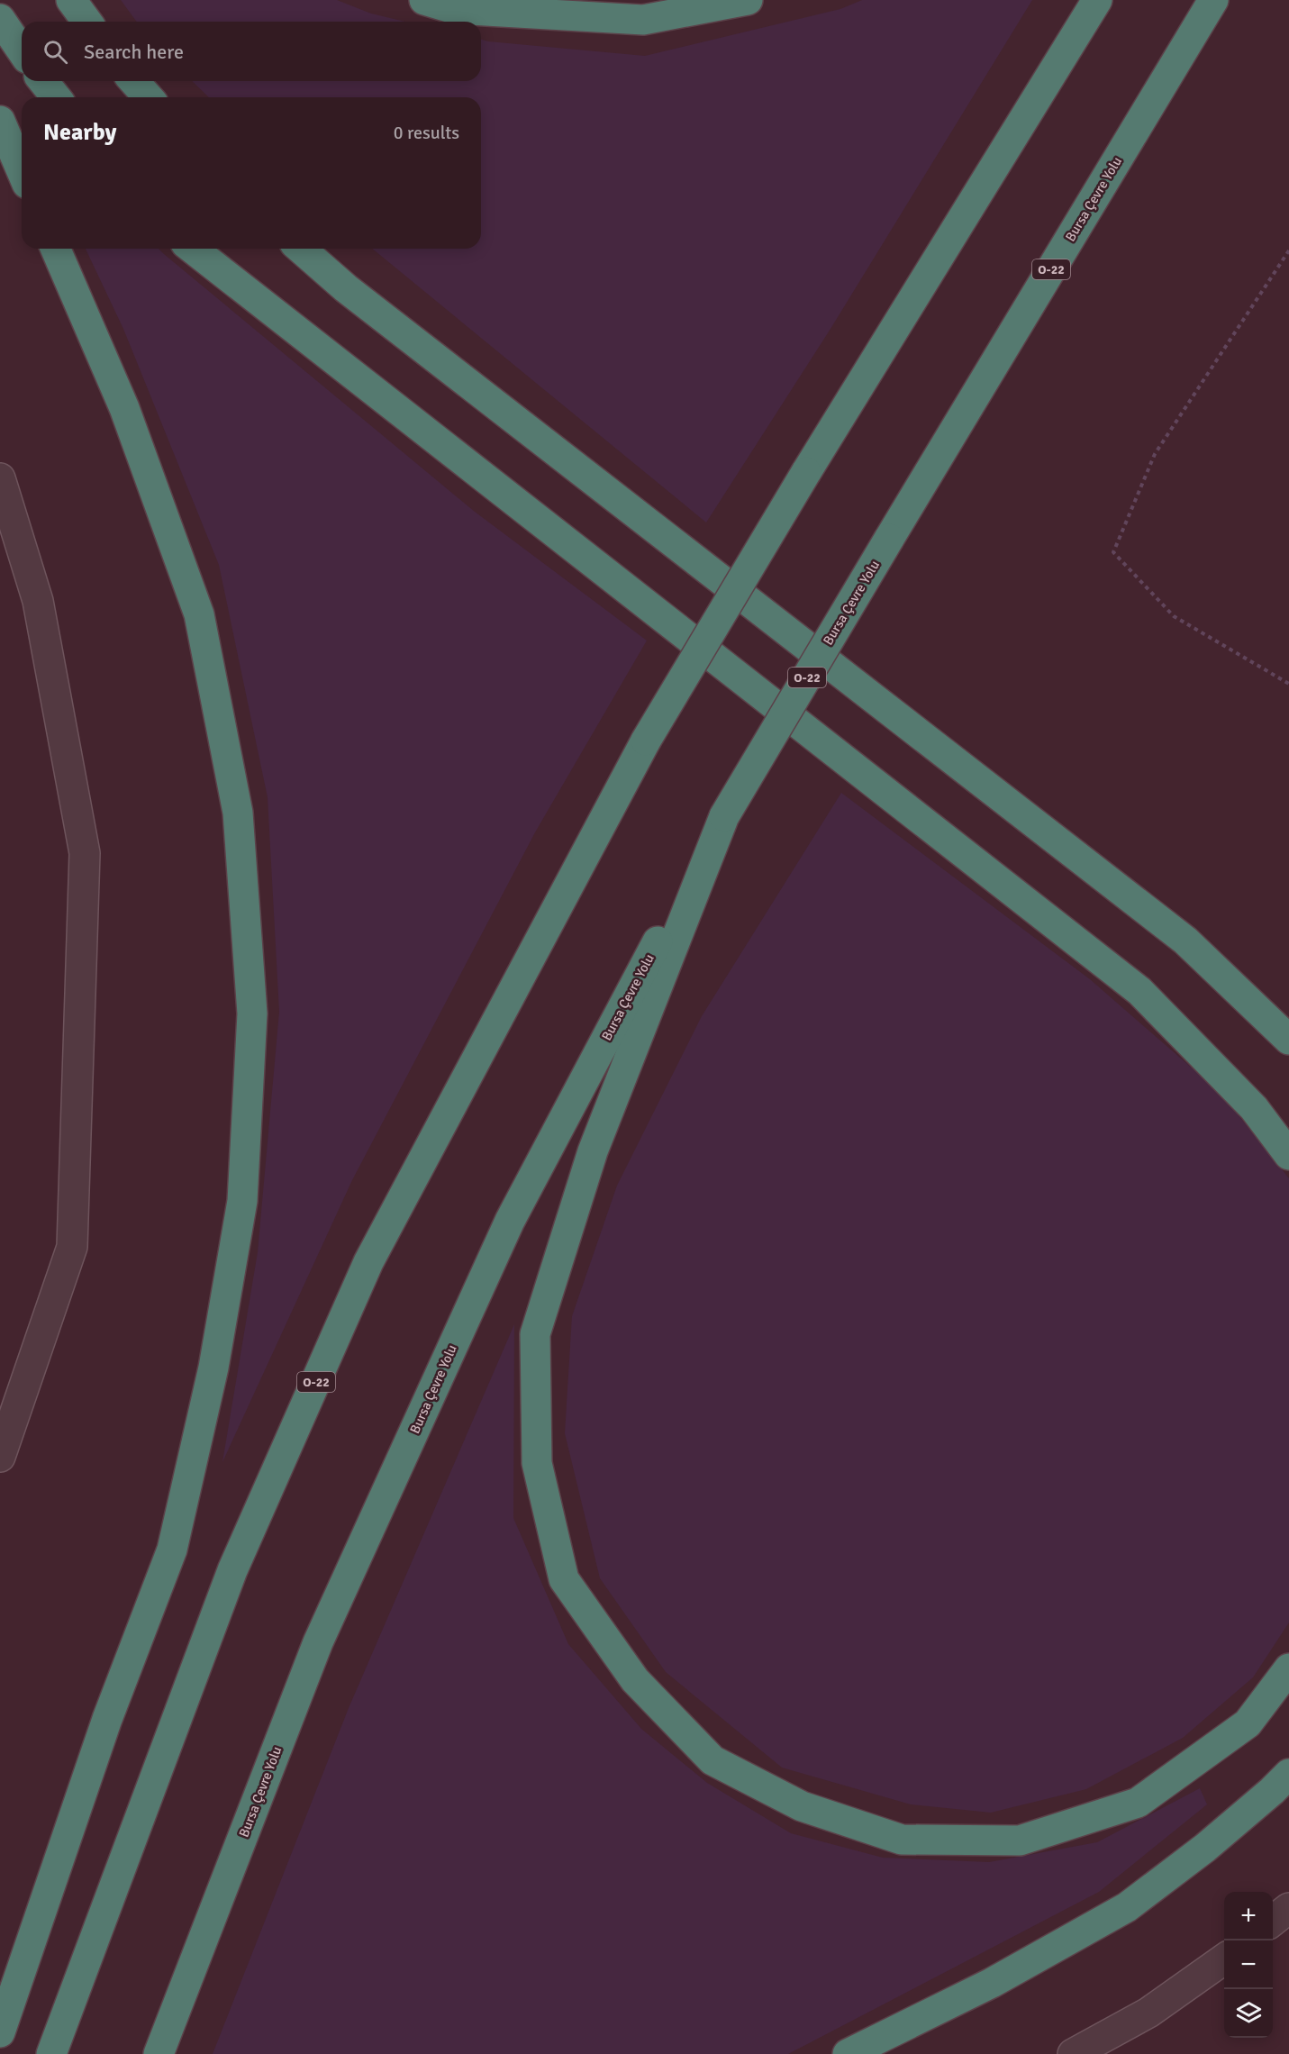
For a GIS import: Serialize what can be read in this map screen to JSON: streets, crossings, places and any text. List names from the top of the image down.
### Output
{
  "streets": {
    "highway": ["Bursa Çevre Yolu", "O-22"]
  },
  "page": {
    "search": "Search here",
    "heading": ["Nearby", "0 results"],
    "map_buttons": ["+", "−"]
  }
}
